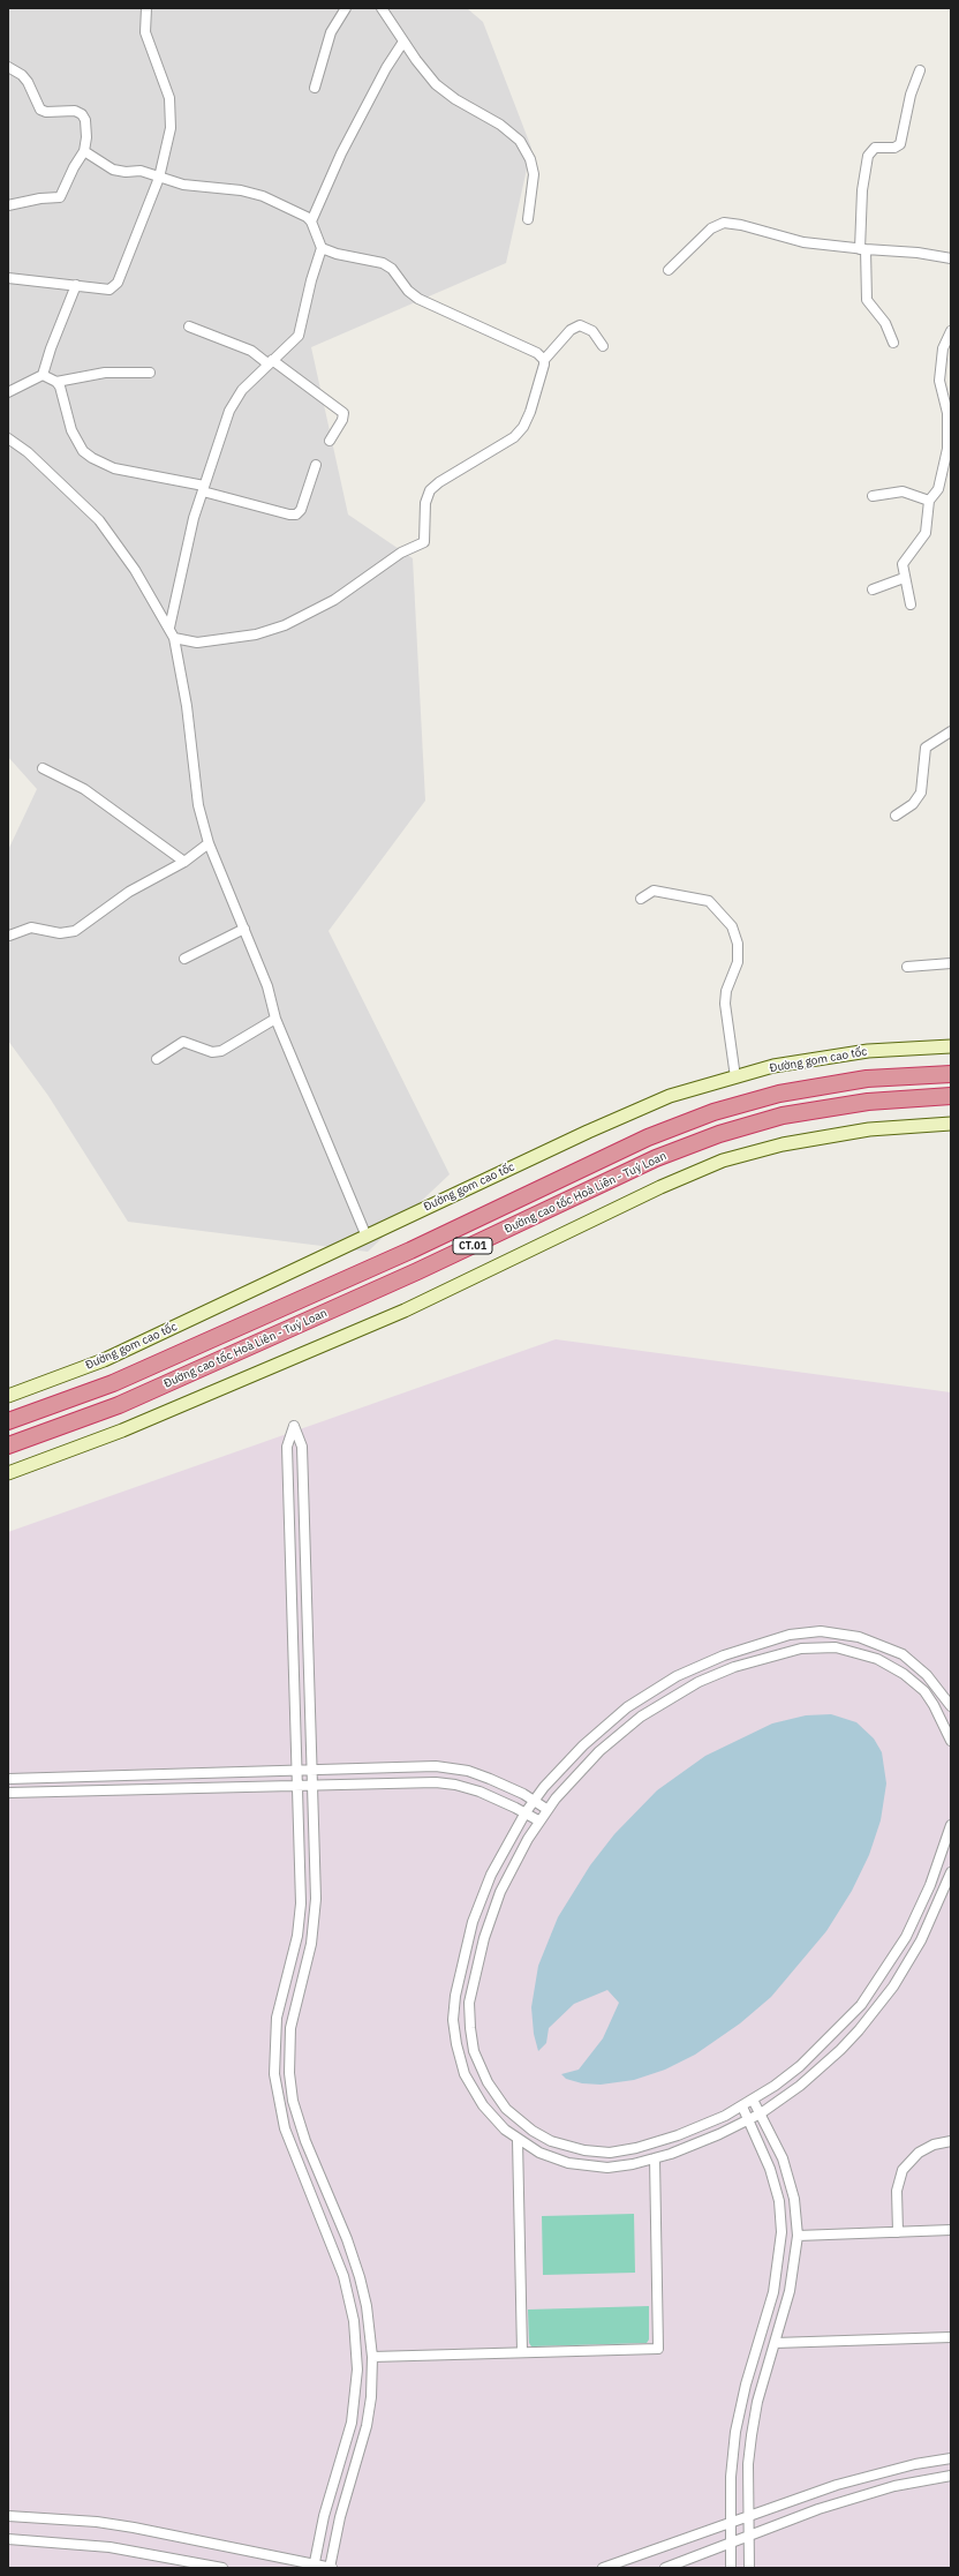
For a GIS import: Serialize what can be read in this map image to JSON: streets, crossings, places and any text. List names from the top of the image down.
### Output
{
  "streets": {
    "highway": ["Đường cao tốc Hoà Liên - Tuý Loan", "CT.01"],
    "main road": ["Đường gom cao tốc"]
  }
}
